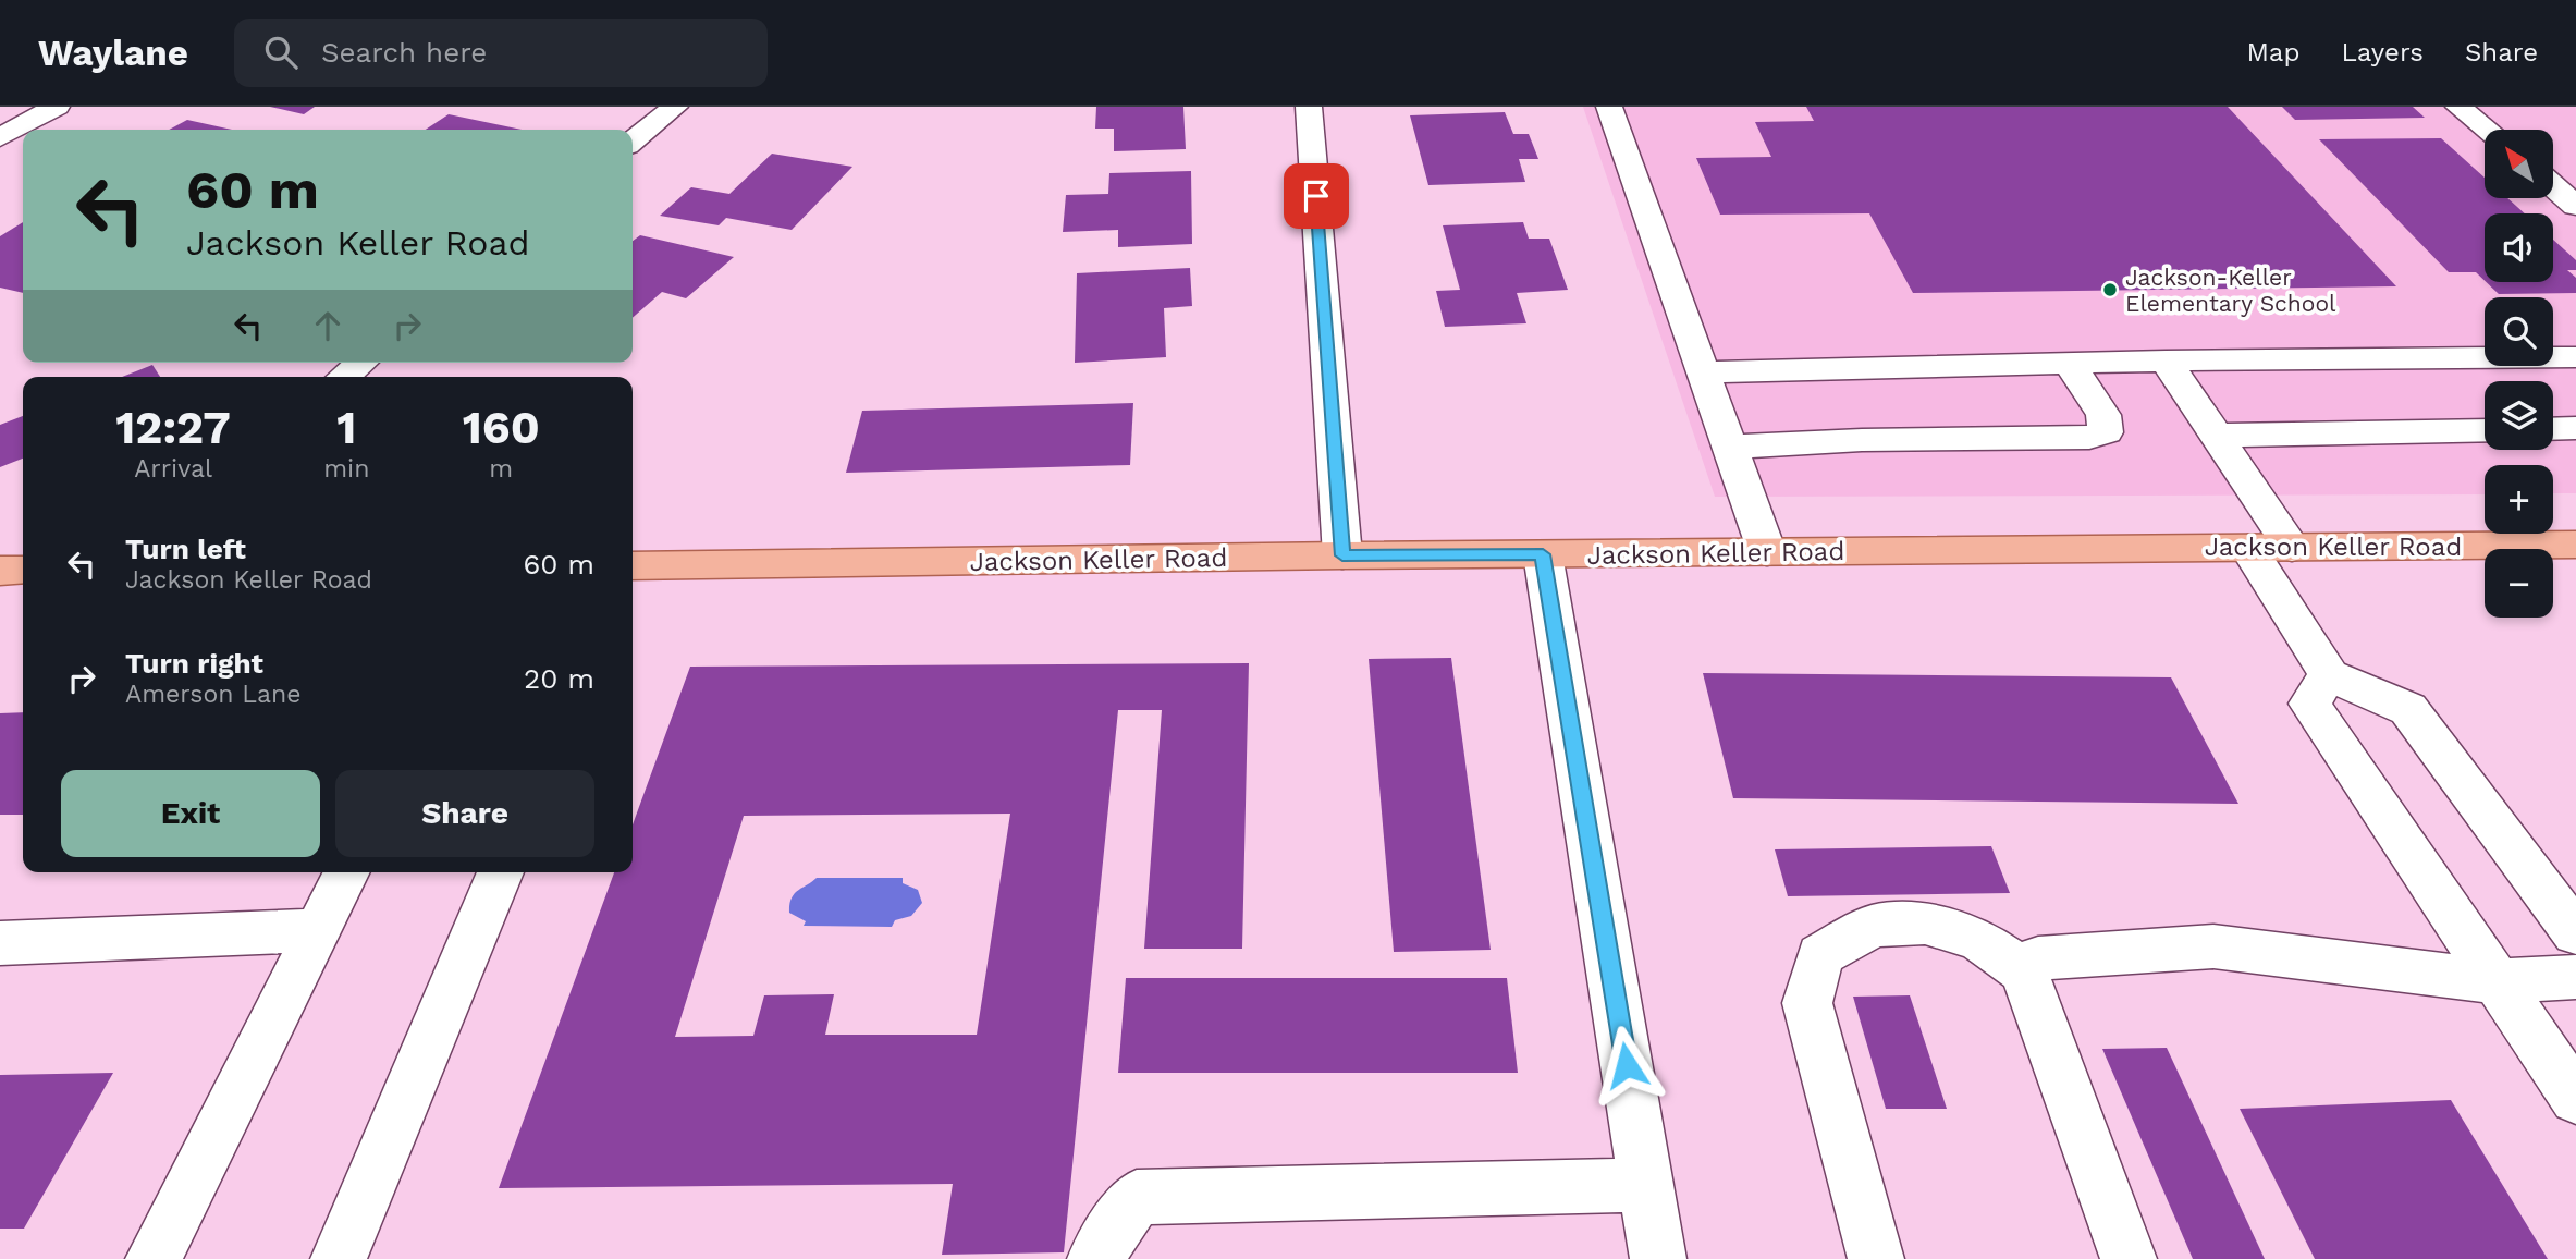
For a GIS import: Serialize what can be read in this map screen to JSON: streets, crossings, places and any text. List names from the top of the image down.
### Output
{
  "streets": {
    "main road": ["Jackson Keller Road"]
  },
  "places": ["Jackson-Keller Elementary School"],
  "north": "top left",
  "page": {
    "header": "Waylane",
    "search": "Search here",
    "nav": ["Map", "Layers", "Share"],
    "map_buttons": ["+", "−"],
    "turn": ["60 m", "Jackson Keller Road"],
    "eta": [
      "12:27",
      "Arrival",
      "1",
      "min",
      "160",
      "m"
    ],
    "list": [
      {
        "name": "Turn left",
        "note": "Jackson Keller Road",
        "value": "60 m"
      },
      {
        "name": "Turn right",
        "note": "Amerson Lane",
        "value": "20 m"
      }
    ],
    "buttons": ["Exit", "Share"]
  }
}
